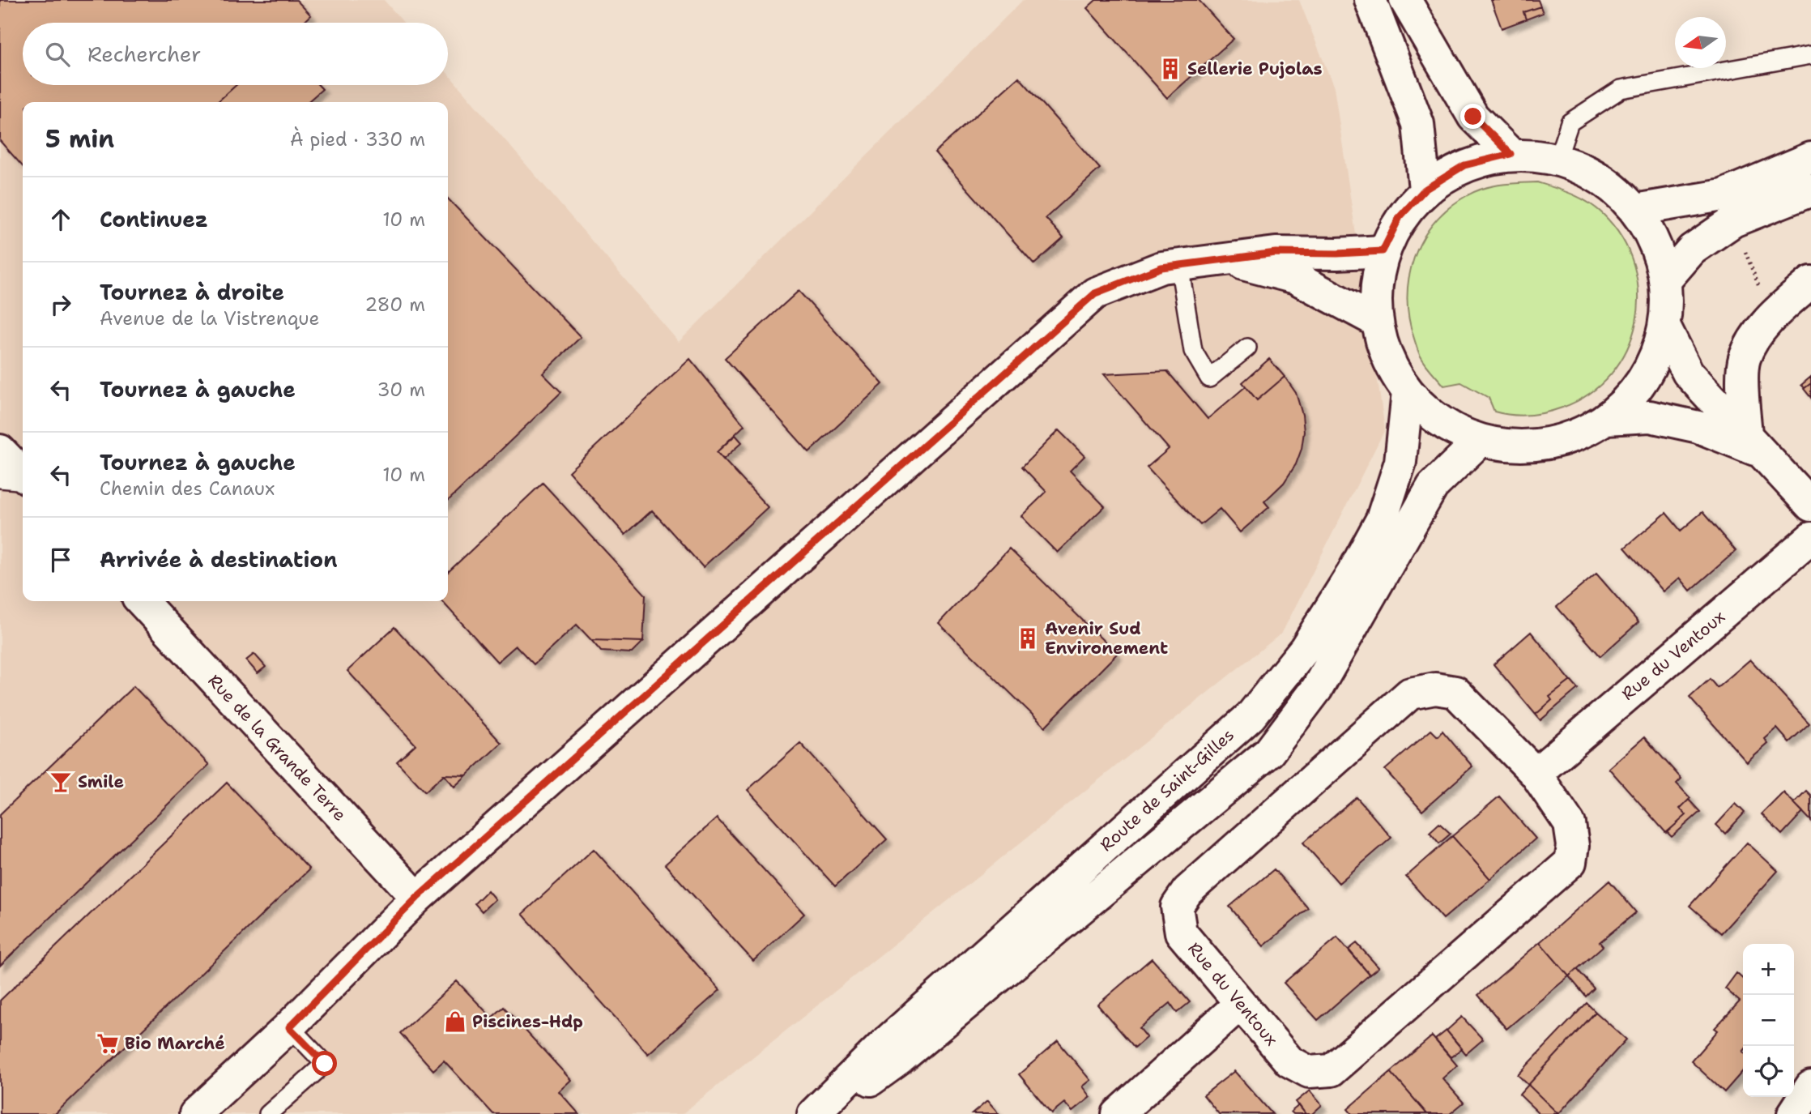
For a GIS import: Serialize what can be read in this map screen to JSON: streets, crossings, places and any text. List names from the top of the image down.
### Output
{
  "streets": {
    "main road": ["Rue du Ventoux", "Rue de la Grande Terre", "Route de Saint-Gilles"]
  },
  "places": {
    "building": ["Sellerie Pujolas", "Avenir Sud Environement"],
    "bar": ["Smile"],
    "shop": ["Piscines-Hdp"],
    "supermarket": ["Bio Marché"]
  },
  "north": "left",
  "page": {
    "search": "Rechercher",
    "heading": ["5 min", "À pied · 330 m"],
    "list": [
      ["Continuez", "10 m"],
      ["Tournez à droite", "Avenue de la Vistrenque", "280 m"],
      ["Tournez à gauche", "30 m"],
      ["Tournez à gauche", "Chemin des Canaux", "10 m"],
      "Arrivée à destination"
    ],
    "map_buttons": ["+", "−"]
  }
}
